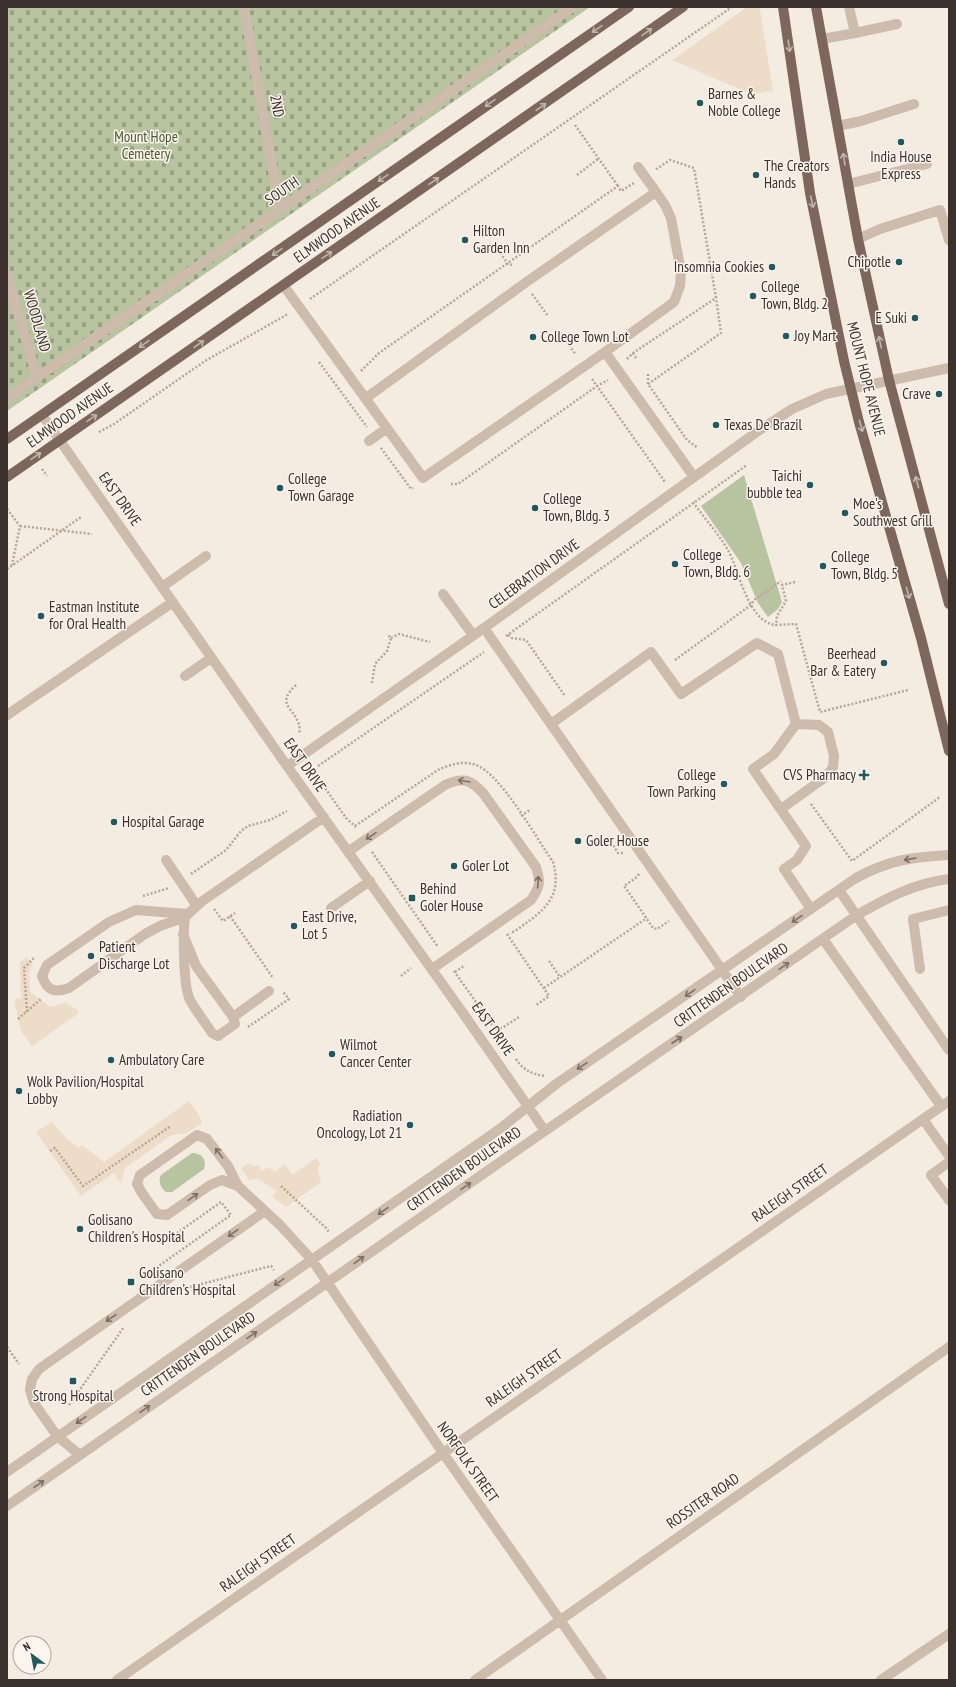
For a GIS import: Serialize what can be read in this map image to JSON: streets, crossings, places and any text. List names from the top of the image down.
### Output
{
  "streets": {
    "main road": ["ELMWOOD AVENUE", "MOUNT HOPE AVENUE"],
    "street": [
      "2ND",
      "SOUTH",
      "WOODLAND",
      "EAST DRIVE",
      "CELEBRATION DRIVE",
      "CRITTENDEN BOULEVARD",
      "RALEIGH STREET",
      "NORFOLK STREET",
      "ROSSITER ROAD"
    ]
  },
  "crossings": [
    ["2ND", "SOUTH"],
    ["SOUTH", "WOODLAND"],
    ["ELMWOOD AVENUE", "EAST DRIVE"],
    ["MOUNT HOPE AVENUE", "CELEBRATION DRIVE"],
    ["EAST DRIVE", "CELEBRATION DRIVE"],
    ["EAST DRIVE", "CRITTENDEN BOULEVARD"],
    ["CRITTENDEN BOULEVARD", "NORFOLK STREET"],
    ["RALEIGH STREET", "NORFOLK STREET"],
    ["NORFOLK STREET", "ROSSITER ROAD"]
  ],
  "parks": ["Mount Hope Cemetery"],
  "places": {
    "other": [
      "Barnes & Noble College",
      "India House Express",
      "The Creators Hands",
      "Hilton Garden Inn",
      "Chipotle",
      "Insomnia Cookies",
      "College Town, Bldg. 2",
      "E Suki",
      "Joy Mart",
      "College Town Lot",
      "Crave",
      "Texas De Brazil",
      "Taichi bubble tea",
      "College Town Garage",
      "College Town, Bldg. 3",
      "Moe's Southwest Grill",
      "College Town, Bldg. 6",
      "College Town, Bldg. 5",
      "Eastman Institute for Oral Health",
      "Beerhead Bar & Eatery",
      "College Town Parking",
      "Hospital Garage",
      "Goler House",
      "Goler Lot",
      "East Drive, Lot 5",
      "Patient Discharge Lot",
      "Wilmot Cancer Center",
      "Ambulatory Care",
      "Wolk Pavilion/Hospital Lobby",
      "Radiation Oncology, Lot 21",
      "Golisano Children's Hospital"
    ],
    "health": ["CVS Pharmacy"],
    "transit": ["Behind Goler House", "Golisano Children’s Hospital", "Strong Hospital"]
  },
  "north": "top left"
}
